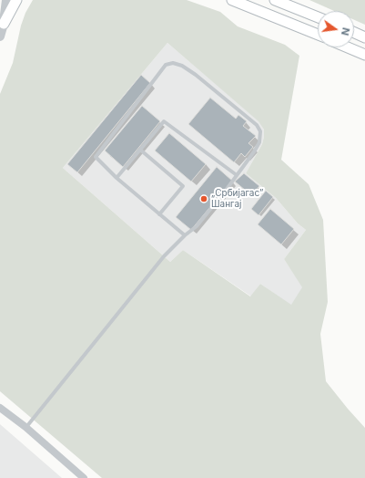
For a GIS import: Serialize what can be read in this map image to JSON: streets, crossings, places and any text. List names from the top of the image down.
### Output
{
  "places": ["„Србијагас” Шангај"],
  "north": "right"
}
